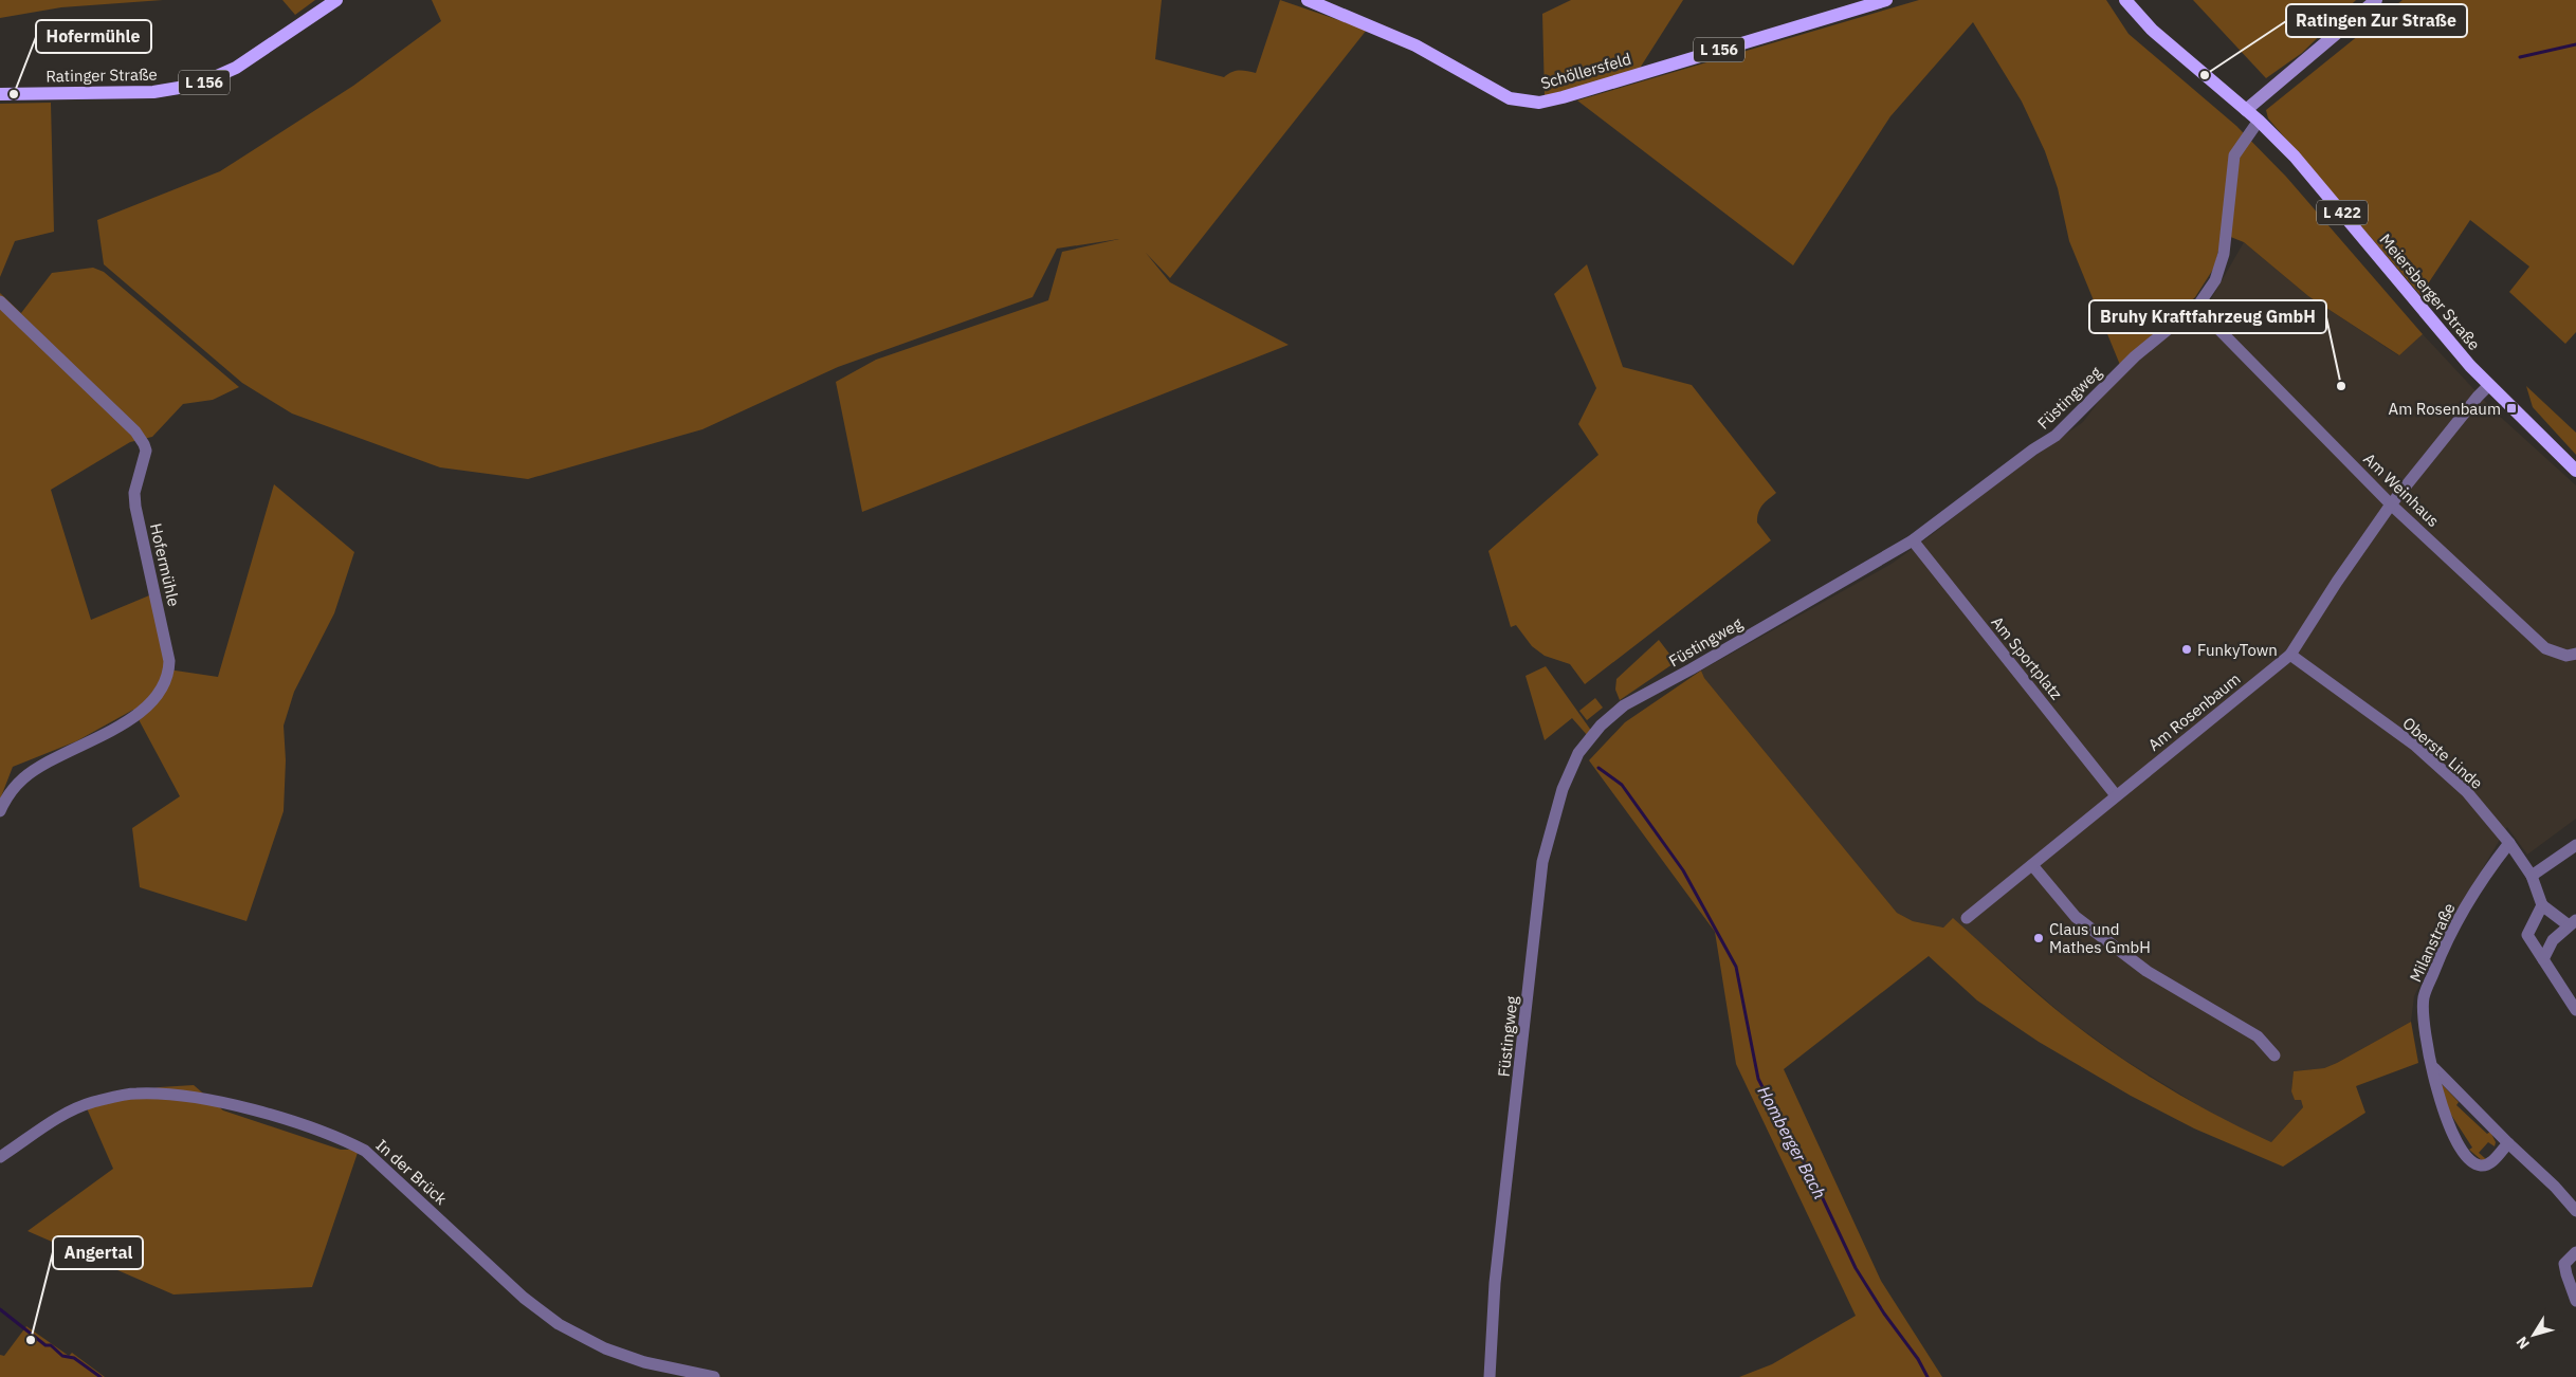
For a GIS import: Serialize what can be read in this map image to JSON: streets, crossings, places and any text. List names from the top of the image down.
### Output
{
  "streets": {
    "main road": [
      "L 156",
      "Schöllersfeld",
      "Ratinger Straße",
      "L 422",
      "Meiersberger Straße"
    ],
    "street": [
      "Füstingweg",
      "Am Weinhaus",
      "Hofermühle",
      "Am Sportplatz",
      "Am Rosenbaum",
      "Oberste Linde",
      "Milanstraße",
      "In der Brück"
    ]
  },
  "crossings": [
    ["Meiersberger Straße", "Füstingweg"],
    ["Meiersberger Straße", "Am Rosenbaum"],
    ["Füstingweg", "Am Sportplatz"],
    ["Am Weinhaus", "Am Rosenbaum"],
    ["Am Sportplatz", "Am Rosenbaum"],
    ["Am Rosenbaum", "Oberste Linde"],
    ["Oberste Linde", "Milanstraße"]
  ],
  "water": ["Homberger Bach"],
  "places": {
    "other": [
      "Ratingen Zur Straße",
      "Hofermühle",
      "Bruhy Kraftfahrzeug GmbH",
      "FunkyTown",
      "Claus und Mathes GmbH",
      "Angertal"
    ],
    "transit": ["Am Rosenbaum"]
  },
  "north": "bottom left"
}
